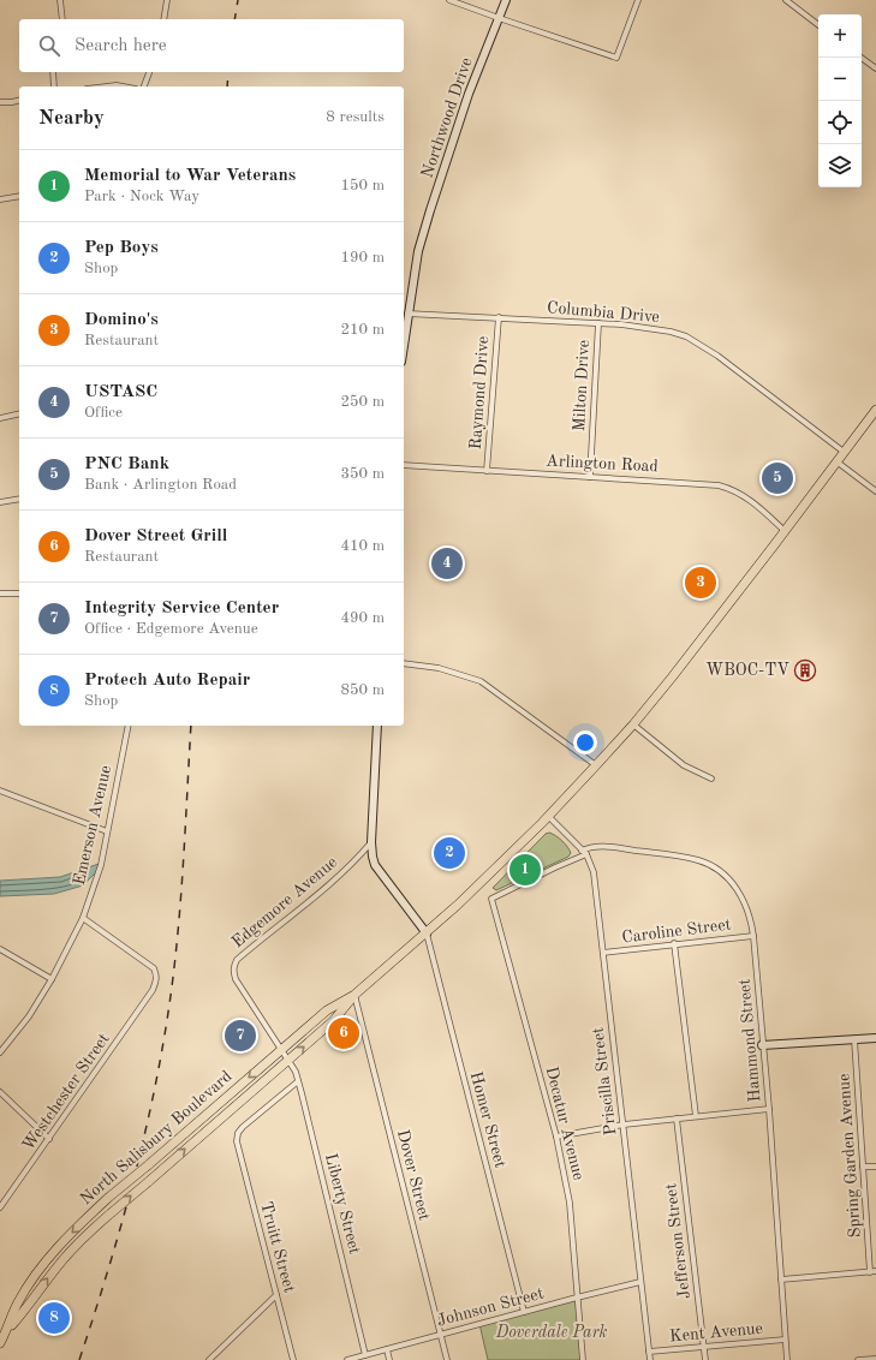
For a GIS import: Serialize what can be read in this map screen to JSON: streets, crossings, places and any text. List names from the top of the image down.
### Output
{
  "streets": {
    "main road": ["North Salisbury Boulevard"],
    "street": [
      "Northwood Drive",
      "Columbia Drive",
      "Milton Drive",
      "Raymond Drive",
      "Arlington Road",
      "Emerson Avenue",
      "Edgemore Avenue",
      "Caroline Street",
      "Hammond Street",
      "Priscilla Street",
      "Westchester Street",
      "Homer Street",
      "Decatur Avenue",
      "Spring Garden Avenue",
      "Dover Street",
      "Liberty Street",
      "Jefferson Street",
      "Truitt Street",
      "Johnson Street",
      "Kent Avenue"
    ]
  },
  "crossings": [
    ["Northwood Drive", "Columbia Drive"],
    ["Columbia Drive", "Milton Drive"],
    ["Columbia Drive", "Raymond Drive"],
    ["Columbia Drive", "North Salisbury Boulevard"],
    ["Milton Drive", "Arlington Road"],
    ["Raymond Drive", "Arlington Road"],
    ["Arlington Road", "North Salisbury Boulevard"],
    ["Emerson Avenue", "Westchester Street"],
    ["Edgemore Avenue", "North Salisbury Boulevard"],
    ["Edgemore Avenue", "Liberty Street"],
    ["Caroline Street", "Hammond Street"],
    ["Caroline Street", "Priscilla Street"],
    ["Hammond Street", "Kent Avenue"],
    ["Priscilla Street", "Decatur Avenue"],
    ["Priscilla Street", "Johnson Street"],
    ["Priscilla Street", "Kent Avenue"],
    ["Homer Street", "North Salisbury Boulevard"],
    ["Homer Street", "Johnson Street"],
    ["Decatur Avenue", "Johnson Street"],
    ["North Salisbury Boulevard", "Dover Street"],
    ["North Salisbury Boulevard", "Liberty Street"],
    ["Dover Street", "Johnson Street"],
    ["Liberty Street", "Truitt Street"],
    ["Liberty Street", "Johnson Street"],
    ["Jefferson Street", "Kent Avenue"]
  ],
  "parks": ["Doverdale Park"],
  "places": {
    "building": ["WBOC-TV"]
  },
  "page": {
    "map_buttons": ["+", "−"],
    "search": "Search here",
    "heading": ["Nearby", "8 results"],
    "list": [
      {
        "mark": "1",
        "name": "Memorial to War Veterans",
        "note": "Park · Nock Way",
        "value": "150 m"
      },
      {
        "mark": "2",
        "name": "Pep Boys",
        "note": "Shop",
        "value": "190 m"
      },
      {
        "mark": "3",
        "name": "Domino's",
        "note": "Restaurant",
        "value": "210 m"
      },
      {
        "mark": "4",
        "name": "USTASC",
        "note": "Office",
        "value": "250 m"
      },
      {
        "mark": "5",
        "name": "PNC Bank",
        "note": "Bank · Arlington Road",
        "value": "350 m"
      },
      {
        "mark": "6",
        "name": "Dover Street Grill",
        "note": "Restaurant",
        "value": "410 m"
      },
      {
        "mark": "7",
        "name": "Integrity Service Center",
        "note": "Office · Edgemore Avenue",
        "value": "490 m"
      },
      {
        "mark": "8",
        "name": "Protech Auto Repair",
        "note": "Shop",
        "value": "850 m"
      }
    ],
    "pins": [
      "5",
      "4",
      "3",
      "2",
      "1",
      "6",
      "7",
      "8"
    ]
  }
}
